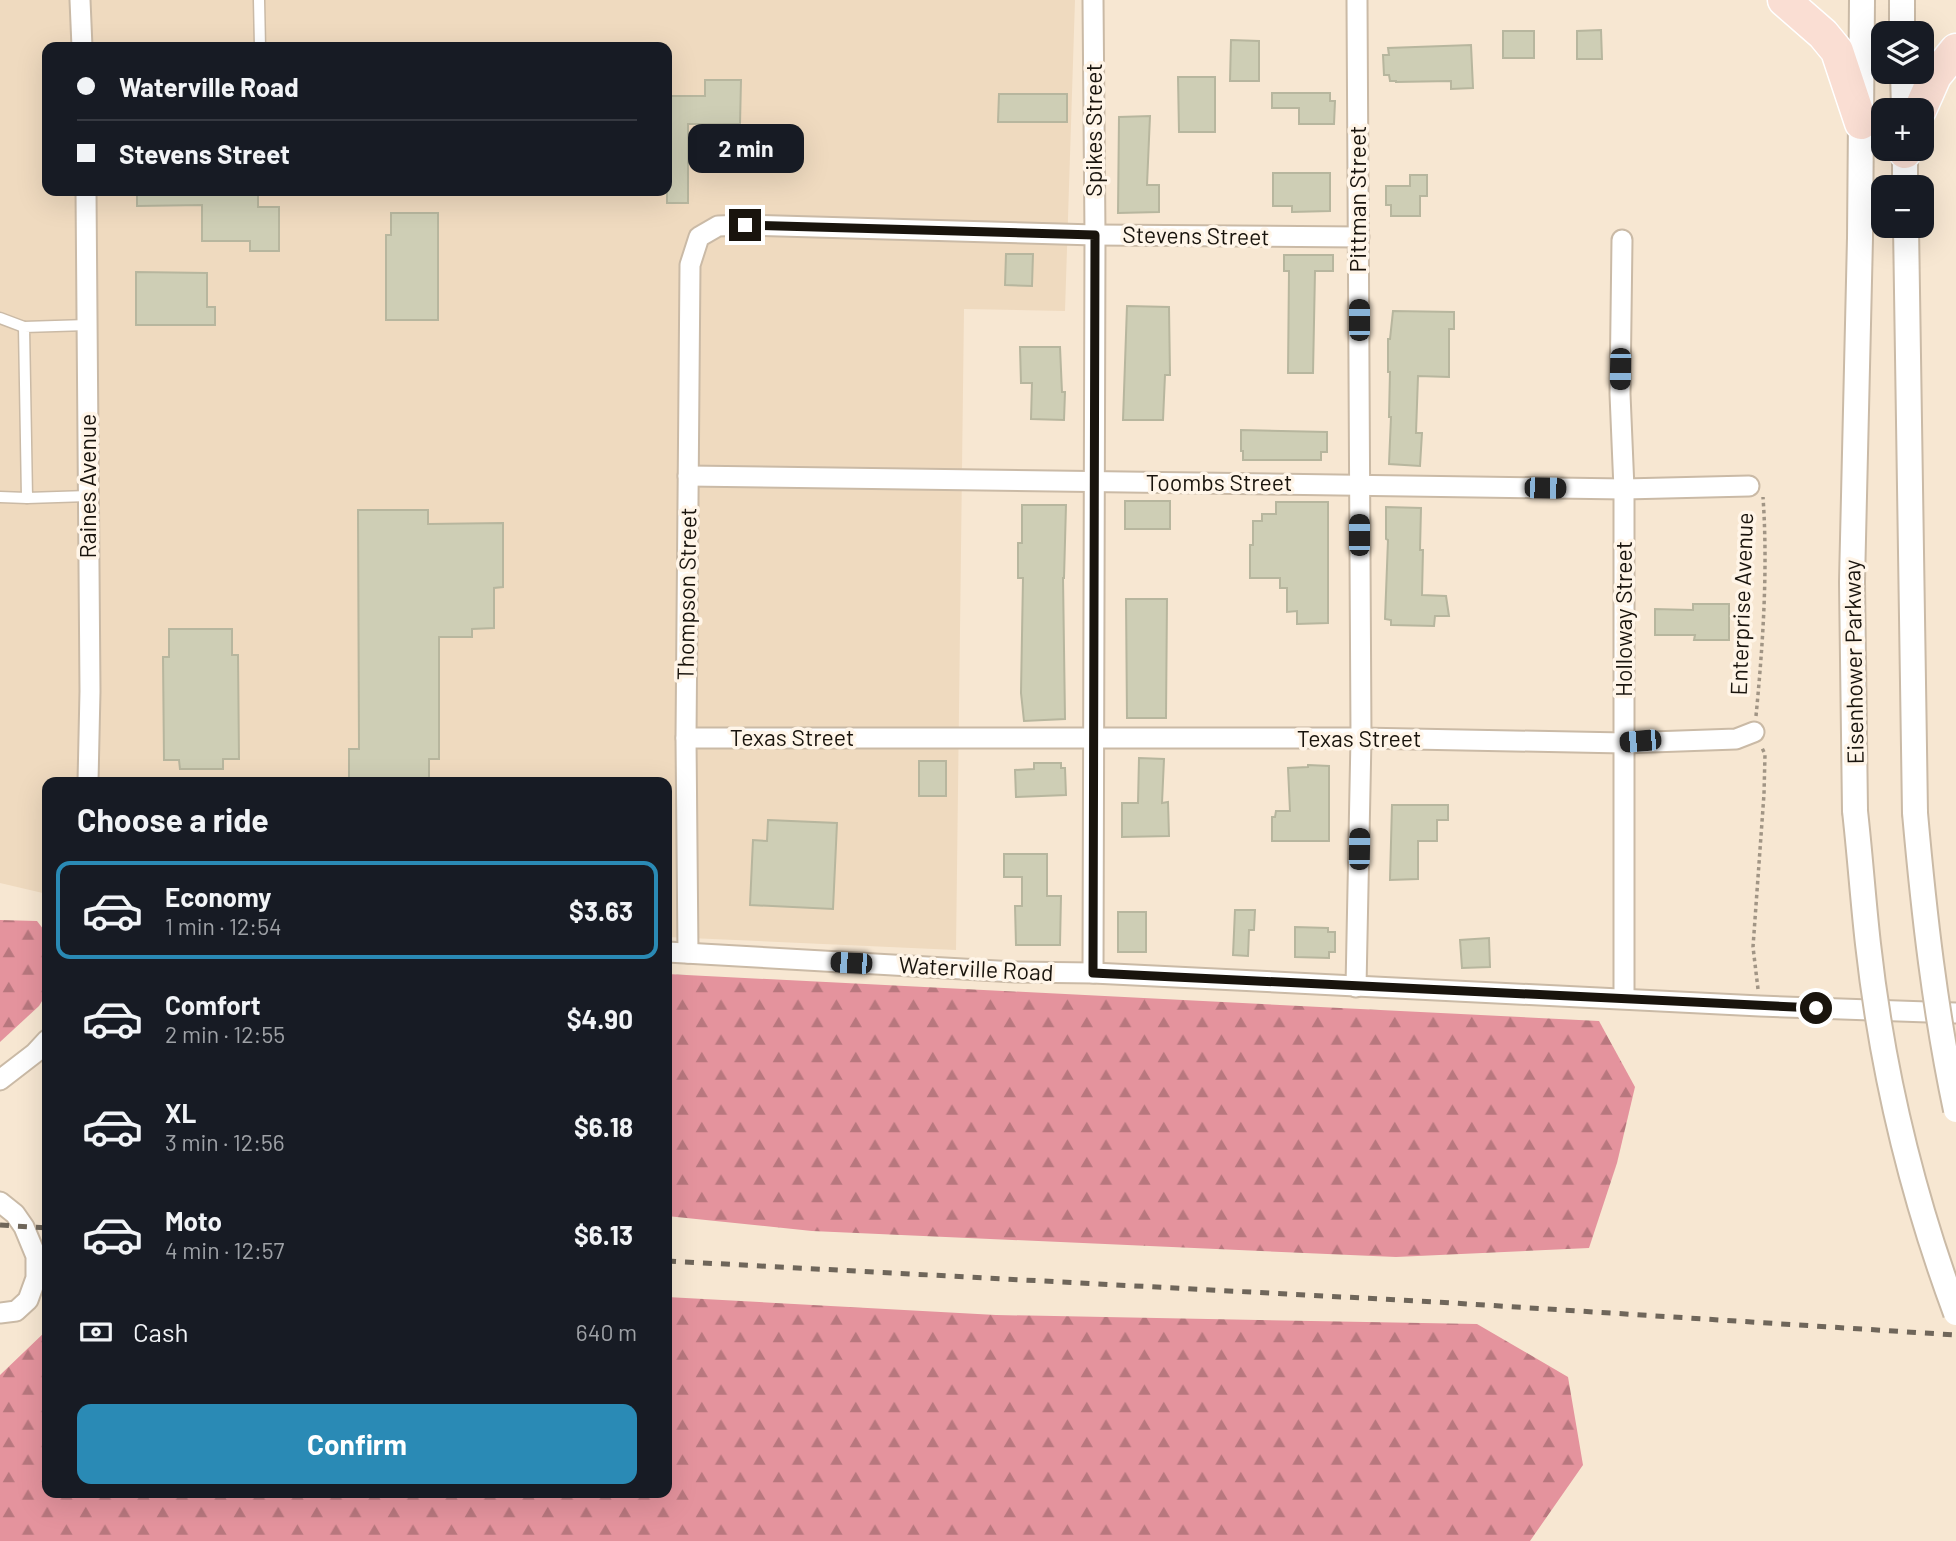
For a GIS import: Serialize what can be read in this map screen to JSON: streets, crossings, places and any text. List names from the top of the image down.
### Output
{
  "streets": {
    "street": [
      "Spikes Street",
      "Pittman Street",
      "Stevens Street",
      "Toombs Street",
      "Raines Avenue",
      "Thompson Street",
      "Holloway Street",
      "Eisenhower Parkway",
      "Texas Street",
      "Waterville Road"
    ],
    "path": ["Enterprise Avenue"]
  },
  "crossings": [
    ["Spikes Street", "Stevens Street"],
    ["Spikes Street", "Toombs Street"],
    ["Spikes Street", "Texas Street"],
    ["Spikes Street", "Waterville Road"],
    ["Pittman Street", "Stevens Street"],
    ["Pittman Street", "Toombs Street"],
    ["Pittman Street", "Texas Street"],
    ["Pittman Street", "Waterville Road"],
    ["Stevens Street", "Thompson Street"],
    ["Toombs Street", "Thompson Street"],
    ["Toombs Street", "Enterprise Avenue"],
    ["Toombs Street", "Holloway Street"],
    ["Thompson Street", "Texas Street"],
    ["Thompson Street", "Waterville Road"],
    ["Enterprise Avenue", "Texas Street"],
    ["Holloway Street", "Texas Street"],
    ["Holloway Street", "Waterville Road"]
  ],
  "page": {
    "map_buttons": ["+", "−"],
    "banner": ["Waterville Road", "Stevens Street"],
    "bubble": "2 min",
    "heading": "Choose a ride",
    "list": [
      {
        "name": "Economy",
        "note": "1 min · 12:54",
        "value": "$3.63"
      },
      {
        "name": "Comfort",
        "note": "2 min · 12:55",
        "value": "$4.90"
      },
      {
        "name": "XL",
        "note": "3 min · 12:56",
        "value": "$6.18"
      },
      {
        "name": "Moto",
        "note": "4 min · 12:57",
        "value": "$6.13"
      }
    ],
    "pay": ["Cash", "640 m"],
    "buttons": "Confirm"
  }
}
